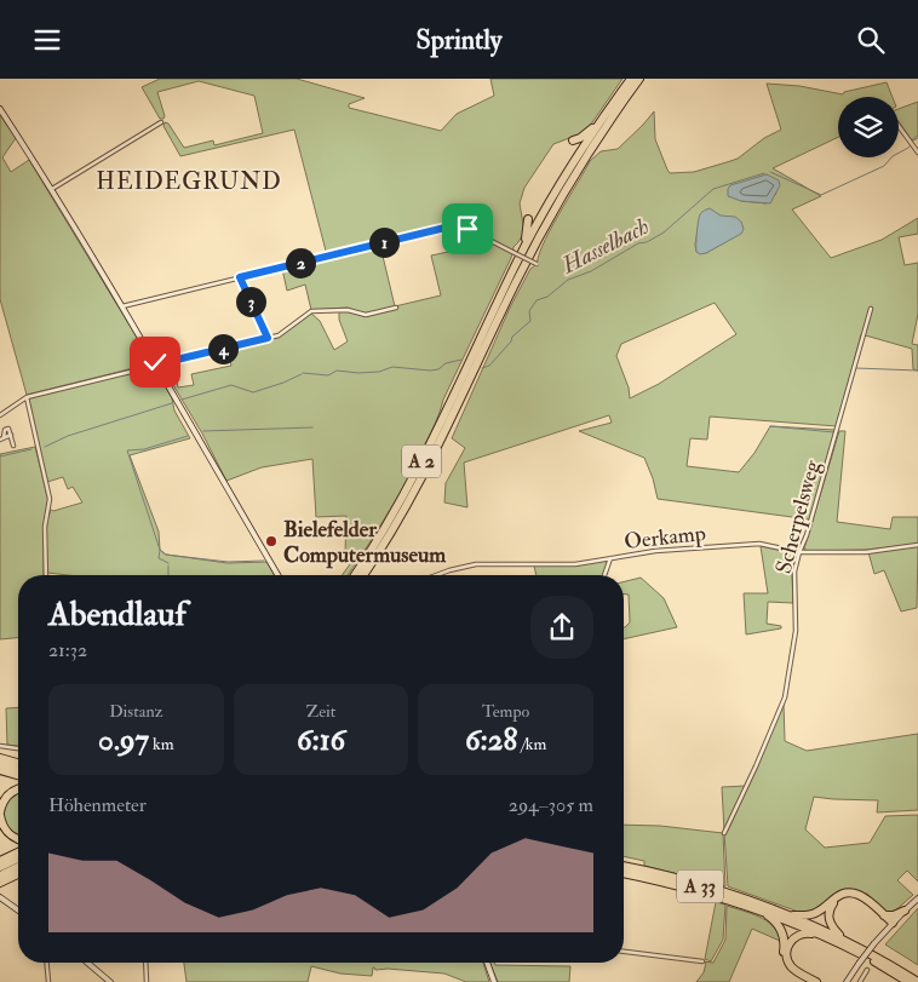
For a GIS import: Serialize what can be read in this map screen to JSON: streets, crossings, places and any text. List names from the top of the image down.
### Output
{
  "streets": {
    "highway": ["A 2", "A 33"],
    "street": ["Scherpelsweg", "Oerkamp"]
  },
  "crossings": [
    ["Scherpelsweg", "Oerkamp"]
  ],
  "districts": ["HEIDEGRUND"],
  "water": ["Hasselbach"],
  "places": ["Bielefelder Computermuseum"],
  "page": {
    "header": "Sprintly",
    "pins": [
      "1",
      "2",
      "3",
      "4"
    ],
    "heading": ["Abendlauf", "21:32"],
    "stats": [
      ["Distanz", "0.97 km"],
      ["Zeit", "6:16"],
      ["Tempo", "6:28 /km"]
    ],
    "chart": ["Höhenmeter", "294–305 m"]
  }
}
